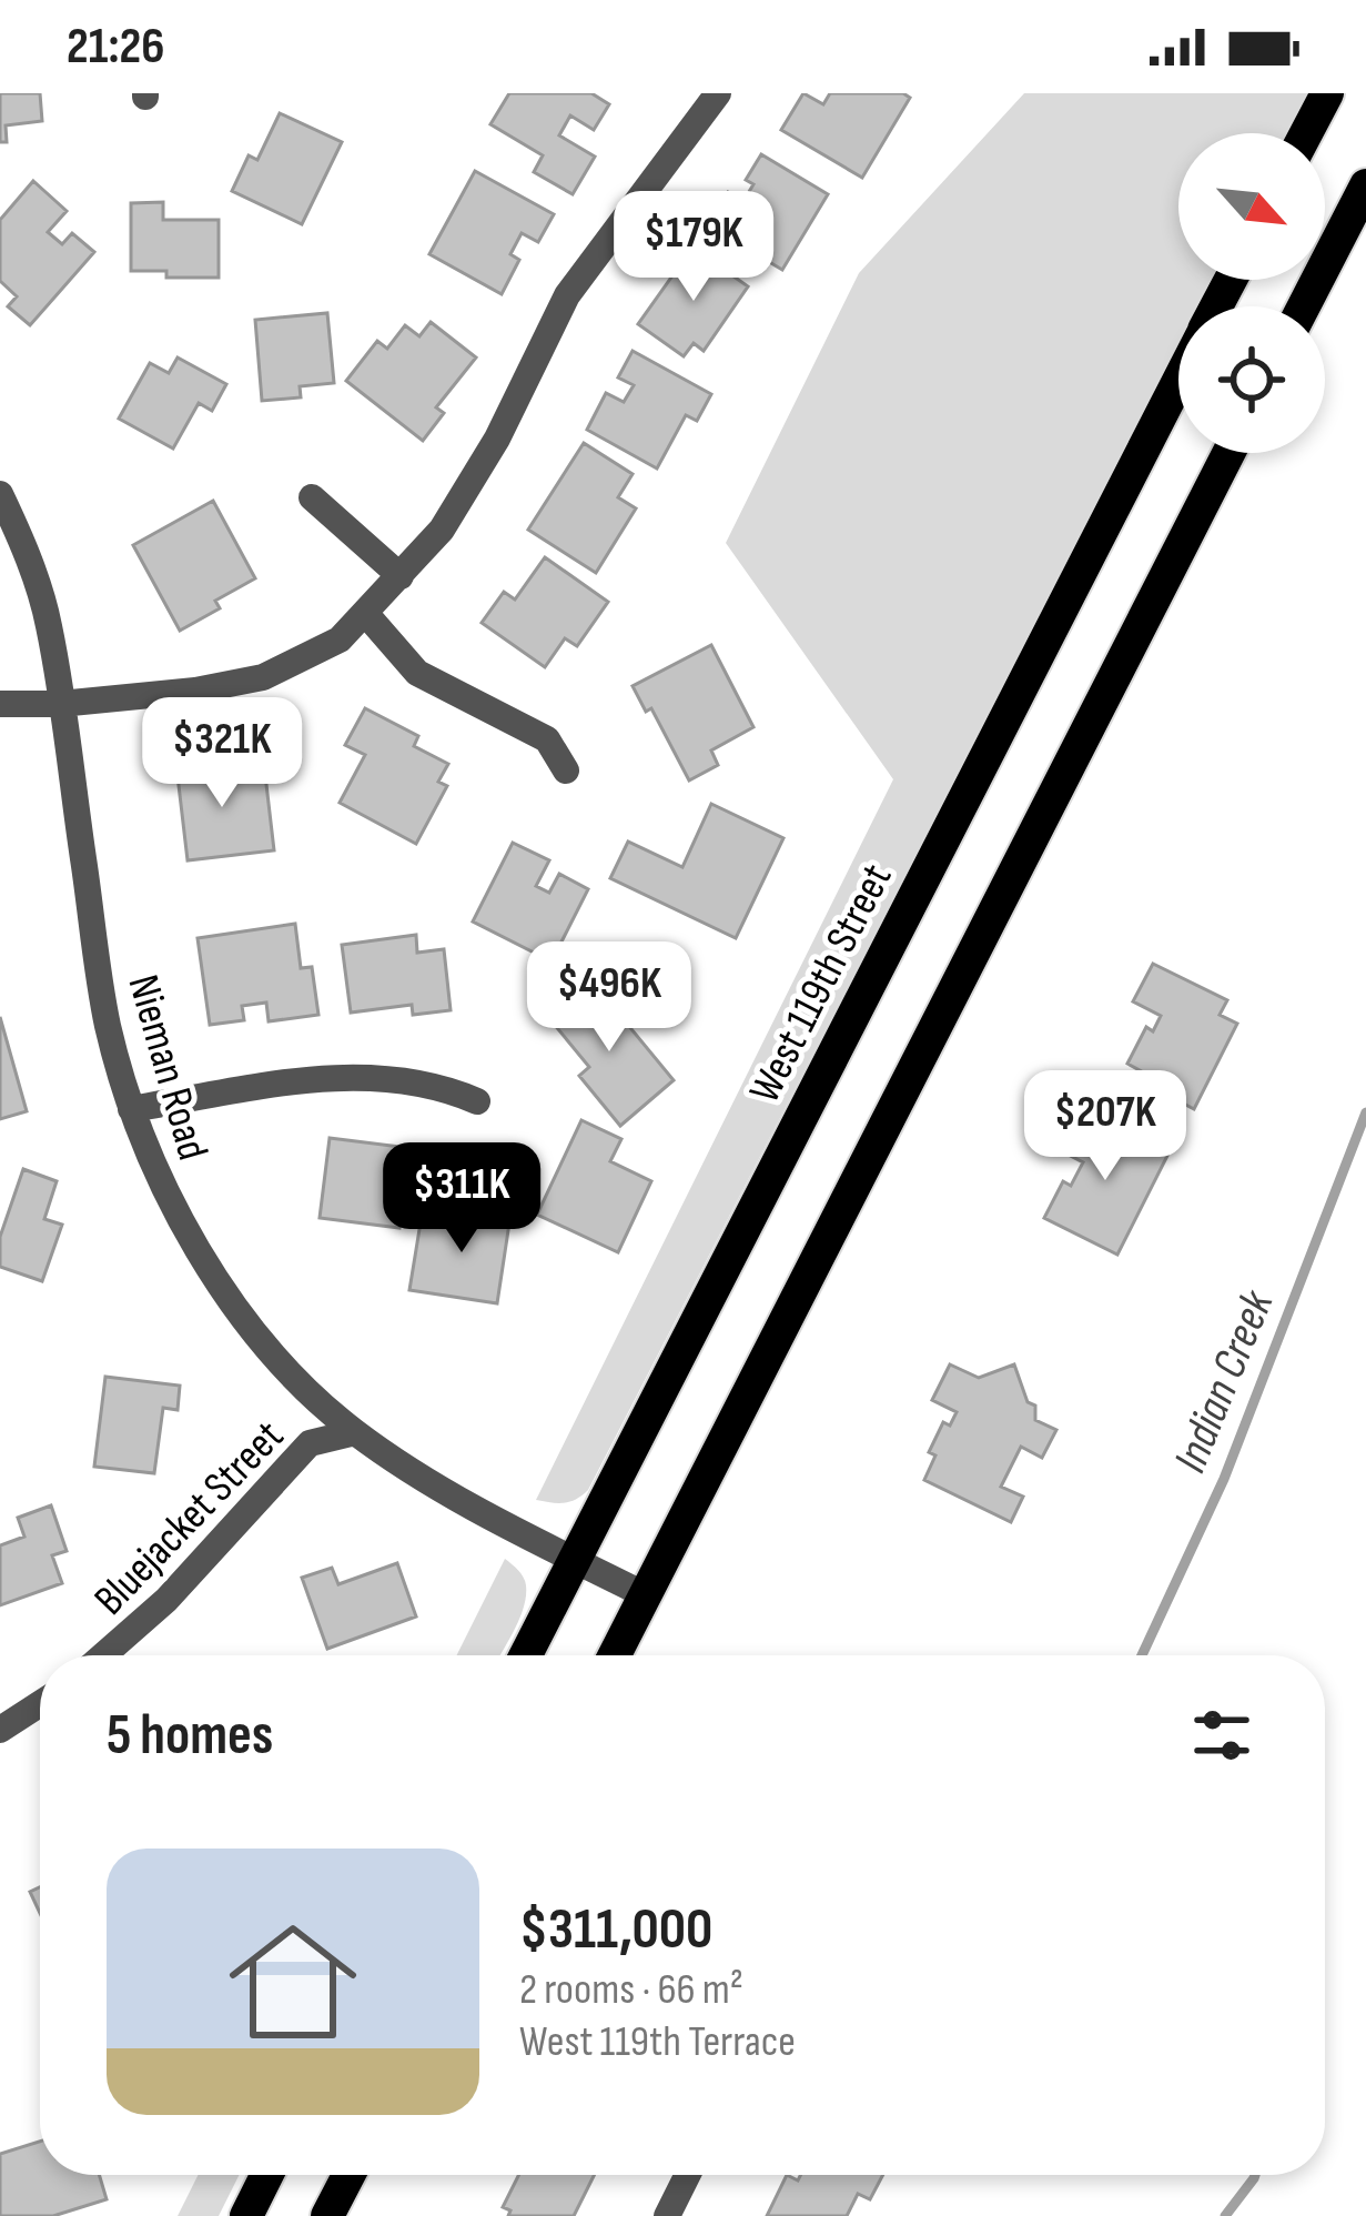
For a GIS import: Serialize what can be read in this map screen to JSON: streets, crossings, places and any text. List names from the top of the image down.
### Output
{
  "streets": {
    "main road": ["West 119th Street"],
    "street": ["Nieman Road", "Bluejacket Street"]
  },
  "crossings": [
    ["West 119th Street", "Nieman Road"],
    ["Nieman Road", "Bluejacket Street"]
  ],
  "water": ["Indian Creek"],
  "north": "bottom right",
  "page": {
    "status": "21:26",
    "price": [
      "$179K",
      "$321K",
      "$496K",
      "$207K",
      "$311K"
    ],
    "heading": "5 homes",
    "list": [
      {
        "name": "$311,000",
        "note": "2 rooms · 66 m² · West 119th Terrace"
      }
    ]
  }
}
